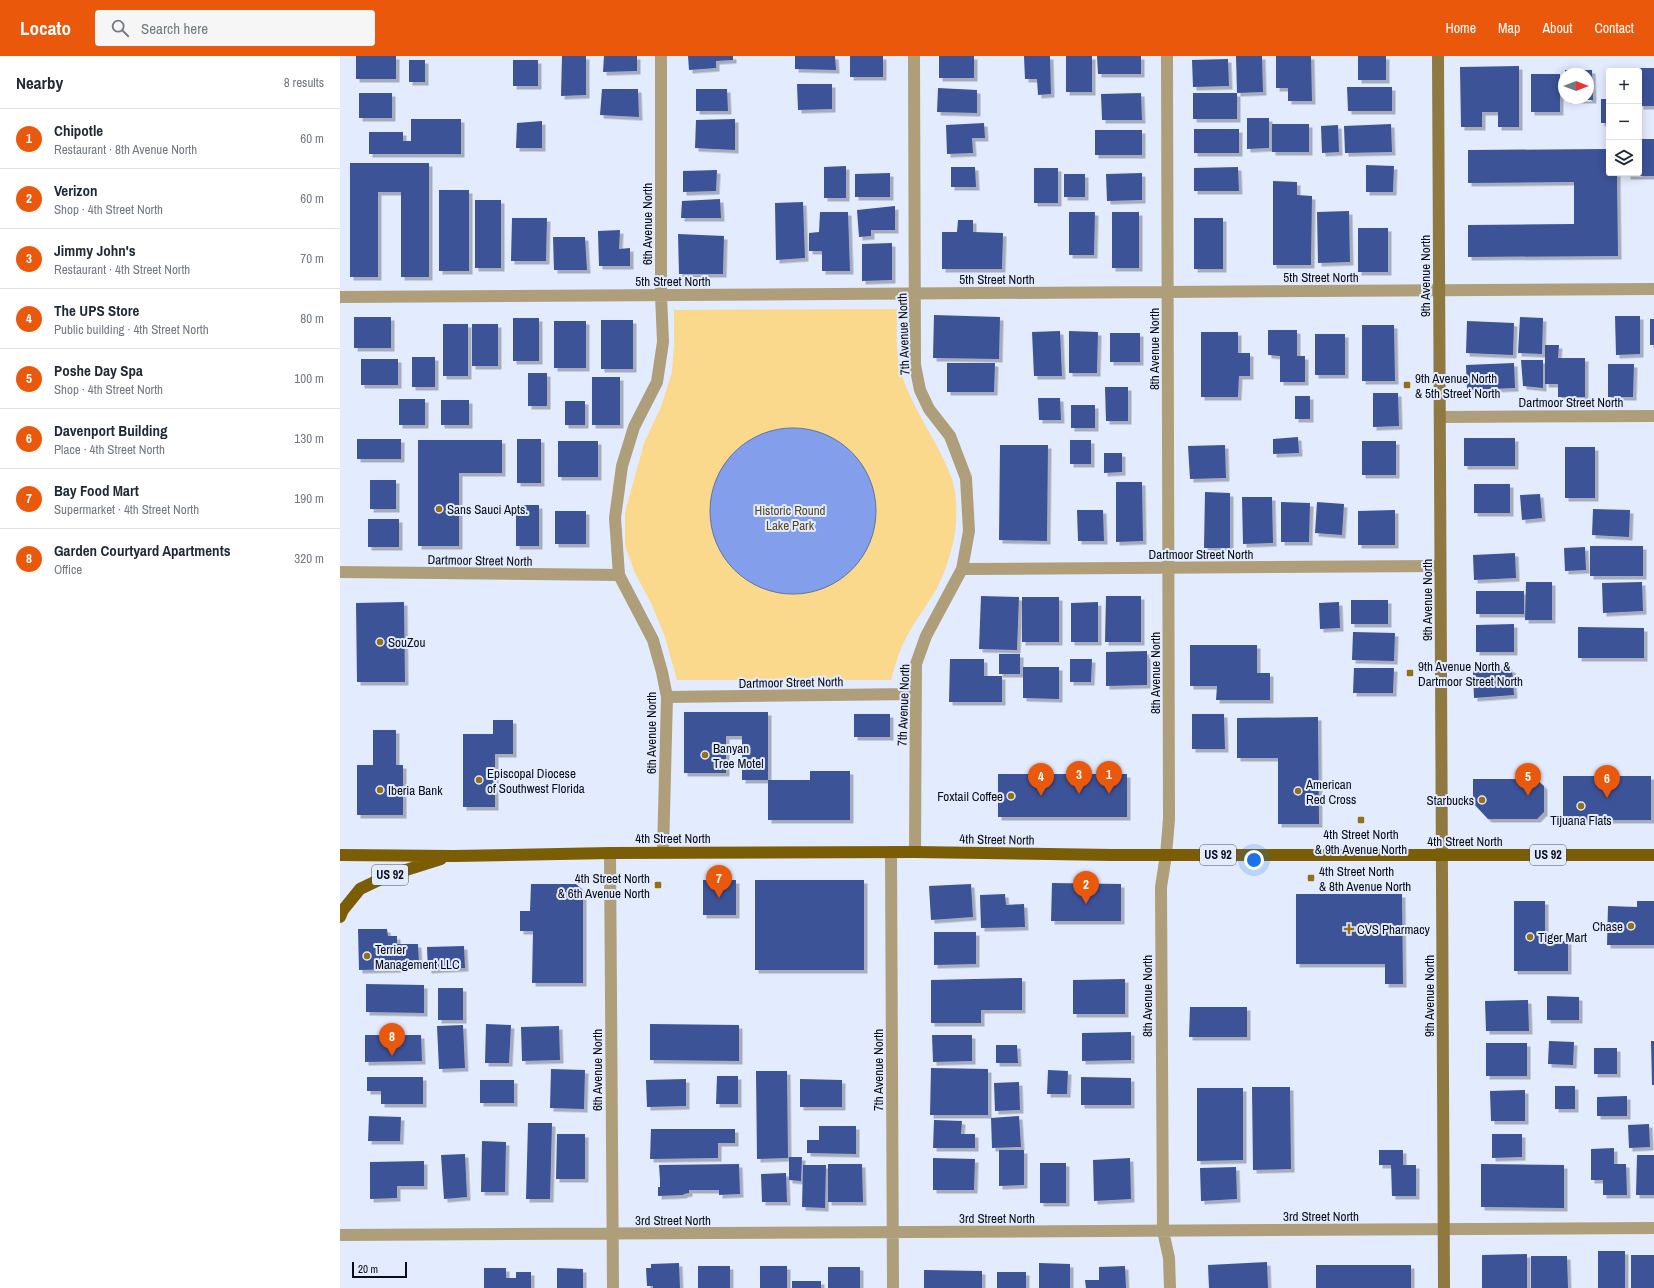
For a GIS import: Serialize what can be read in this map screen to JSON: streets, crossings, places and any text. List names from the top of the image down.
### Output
{
  "streets": {
    "main road": ["4th Street North", "US 92"],
    "street": [
      "6th Avenue North",
      "9th Avenue North",
      "5th Street North",
      "7th Avenue North",
      "8th Avenue North",
      "Dartmoor Street North",
      "3rd Street North"
    ]
  },
  "crossings": [
    ["6th Avenue North", "5th Street North"],
    ["6th Avenue North", "Dartmoor Street North"],
    ["6th Avenue North", "4th Street North"],
    ["6th Avenue North", "3rd Street North"],
    ["9th Avenue North", "5th Street North"],
    ["9th Avenue North", "Dartmoor Street North"],
    ["9th Avenue North", "4th Street North"],
    ["9th Avenue North", "3rd Street North"],
    ["5th Street North", "7th Avenue North"],
    ["5th Street North", "8th Avenue North"],
    ["7th Avenue North", "Dartmoor Street North"],
    ["7th Avenue North", "4th Street North"],
    ["7th Avenue North", "3rd Street North"],
    ["8th Avenue North", "Dartmoor Street North"],
    ["8th Avenue North", "4th Street North"],
    ["8th Avenue North", "3rd Street North"],
    ["4th Street North", "US 92"]
  ],
  "parks": ["Historic Round Lake Park"],
  "places": {
    "transit": [
      "9th Avenue North & 5th Street North",
      "9th Avenue North & Dartmoor Street North",
      "4th Street North & 9th Avenue North",
      "4th Street North & 8th Avenue North",
      "4th Street North & 6th Avenue North"
    ],
    "other": [
      "Sans Sauci Apts.",
      "SouZou",
      "Banyan Tree Motel",
      "Episcopal Diocese of Southwest Florida",
      "Iberia Bank",
      "American Red Cross",
      "Foxtail Coffee",
      "Starbucks",
      "Tijuana Flats",
      "Chase",
      "Tiger Mart",
      "Terrier Management LLC"
    ],
    "health": ["CVS Pharmacy"]
  },
  "scale_bar": "20 m",
  "north": "right",
  "page": {
    "header": "Locato",
    "search": "Search here",
    "nav": [
      "Home",
      "Map",
      "About",
      "Contact"
    ],
    "heading": ["Nearby", "8 results"],
    "map_buttons": ["+", "−"],
    "list": [
      {
        "mark": "1",
        "name": "Chipotle",
        "note": "Restaurant · 8th Avenue North",
        "value": "60 m"
      },
      {
        "mark": "2",
        "name": "Verizon",
        "note": "Shop · 4th Street North",
        "value": "60 m"
      },
      {
        "mark": "3",
        "name": "Jimmy John's",
        "note": "Restaurant · 4th Street North",
        "value": "70 m"
      },
      {
        "mark": "4",
        "name": "The UPS Store",
        "note": "Public building · 4th Street North",
        "value": "80 m"
      },
      {
        "mark": "5",
        "name": "Poshe Day Spa",
        "note": "Shop · 4th Street North",
        "value": "100 m"
      },
      {
        "mark": "6",
        "name": "Davenport Building",
        "note": "Place · 4th Street North",
        "value": "130 m"
      },
      {
        "mark": "7",
        "name": "Bay Food Mart",
        "note": "Supermarket · 4th Street North",
        "value": "190 m"
      },
      {
        "mark": "8",
        "name": "Garden Courtyard Apartments",
        "note": "Office",
        "value": "320 m"
      }
    ],
    "pins": [
      "1",
      "3",
      "4",
      "5",
      "6",
      "7",
      "2",
      "8"
    ],
    "scale": "20 m"
  }
}
